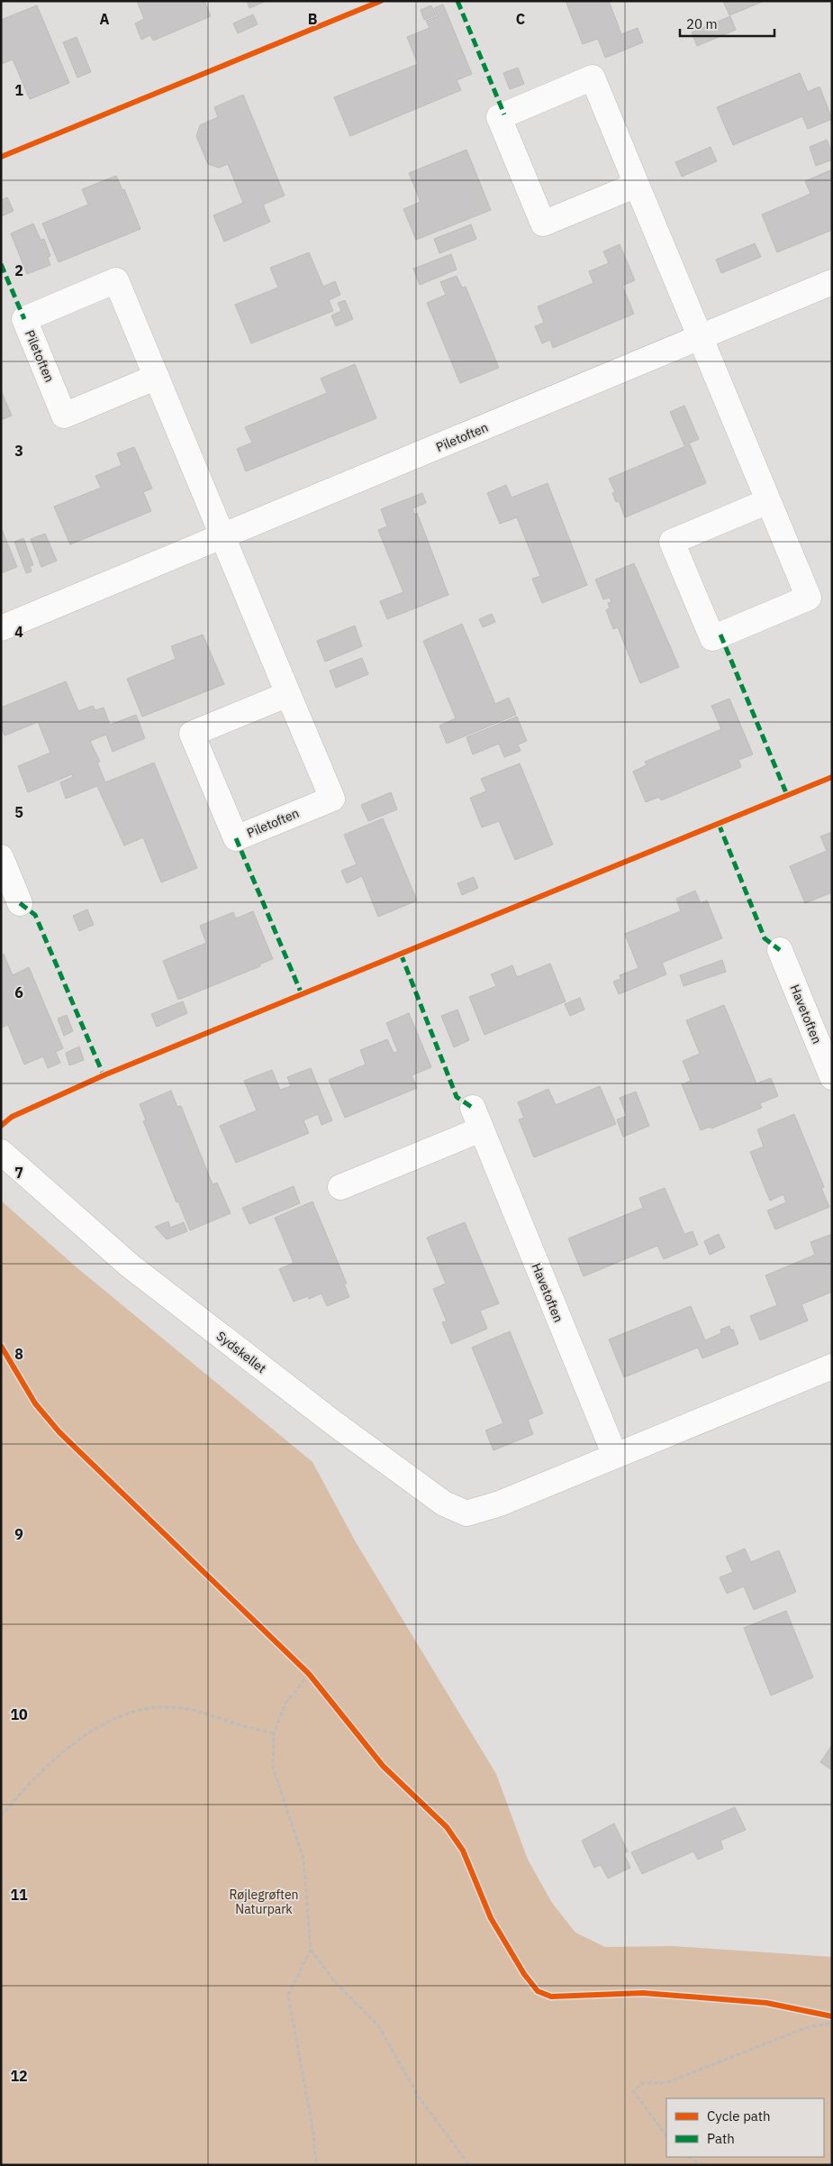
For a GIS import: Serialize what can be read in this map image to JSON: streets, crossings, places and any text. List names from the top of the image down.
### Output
{
  "streets": {
    "street": ["Piletoften", "Havetoften", "Sydskellet"]
  },
  "crossings": [
    ["Havetoften", "Sydskellet"]
  ],
  "parks": ["Røjlegrøften Naturpark"],
  "legend": ["Cycle path", "Path"],
  "scale_bar": "20 m",
  "grid": {
    "columns": ["A", "B", "C"],
    "rows": [
      "1",
      "2",
      "3",
      "4",
      "5",
      "6",
      "7",
      "8",
      "9",
      "10",
      "11",
      "12"
    ]
  }
}
